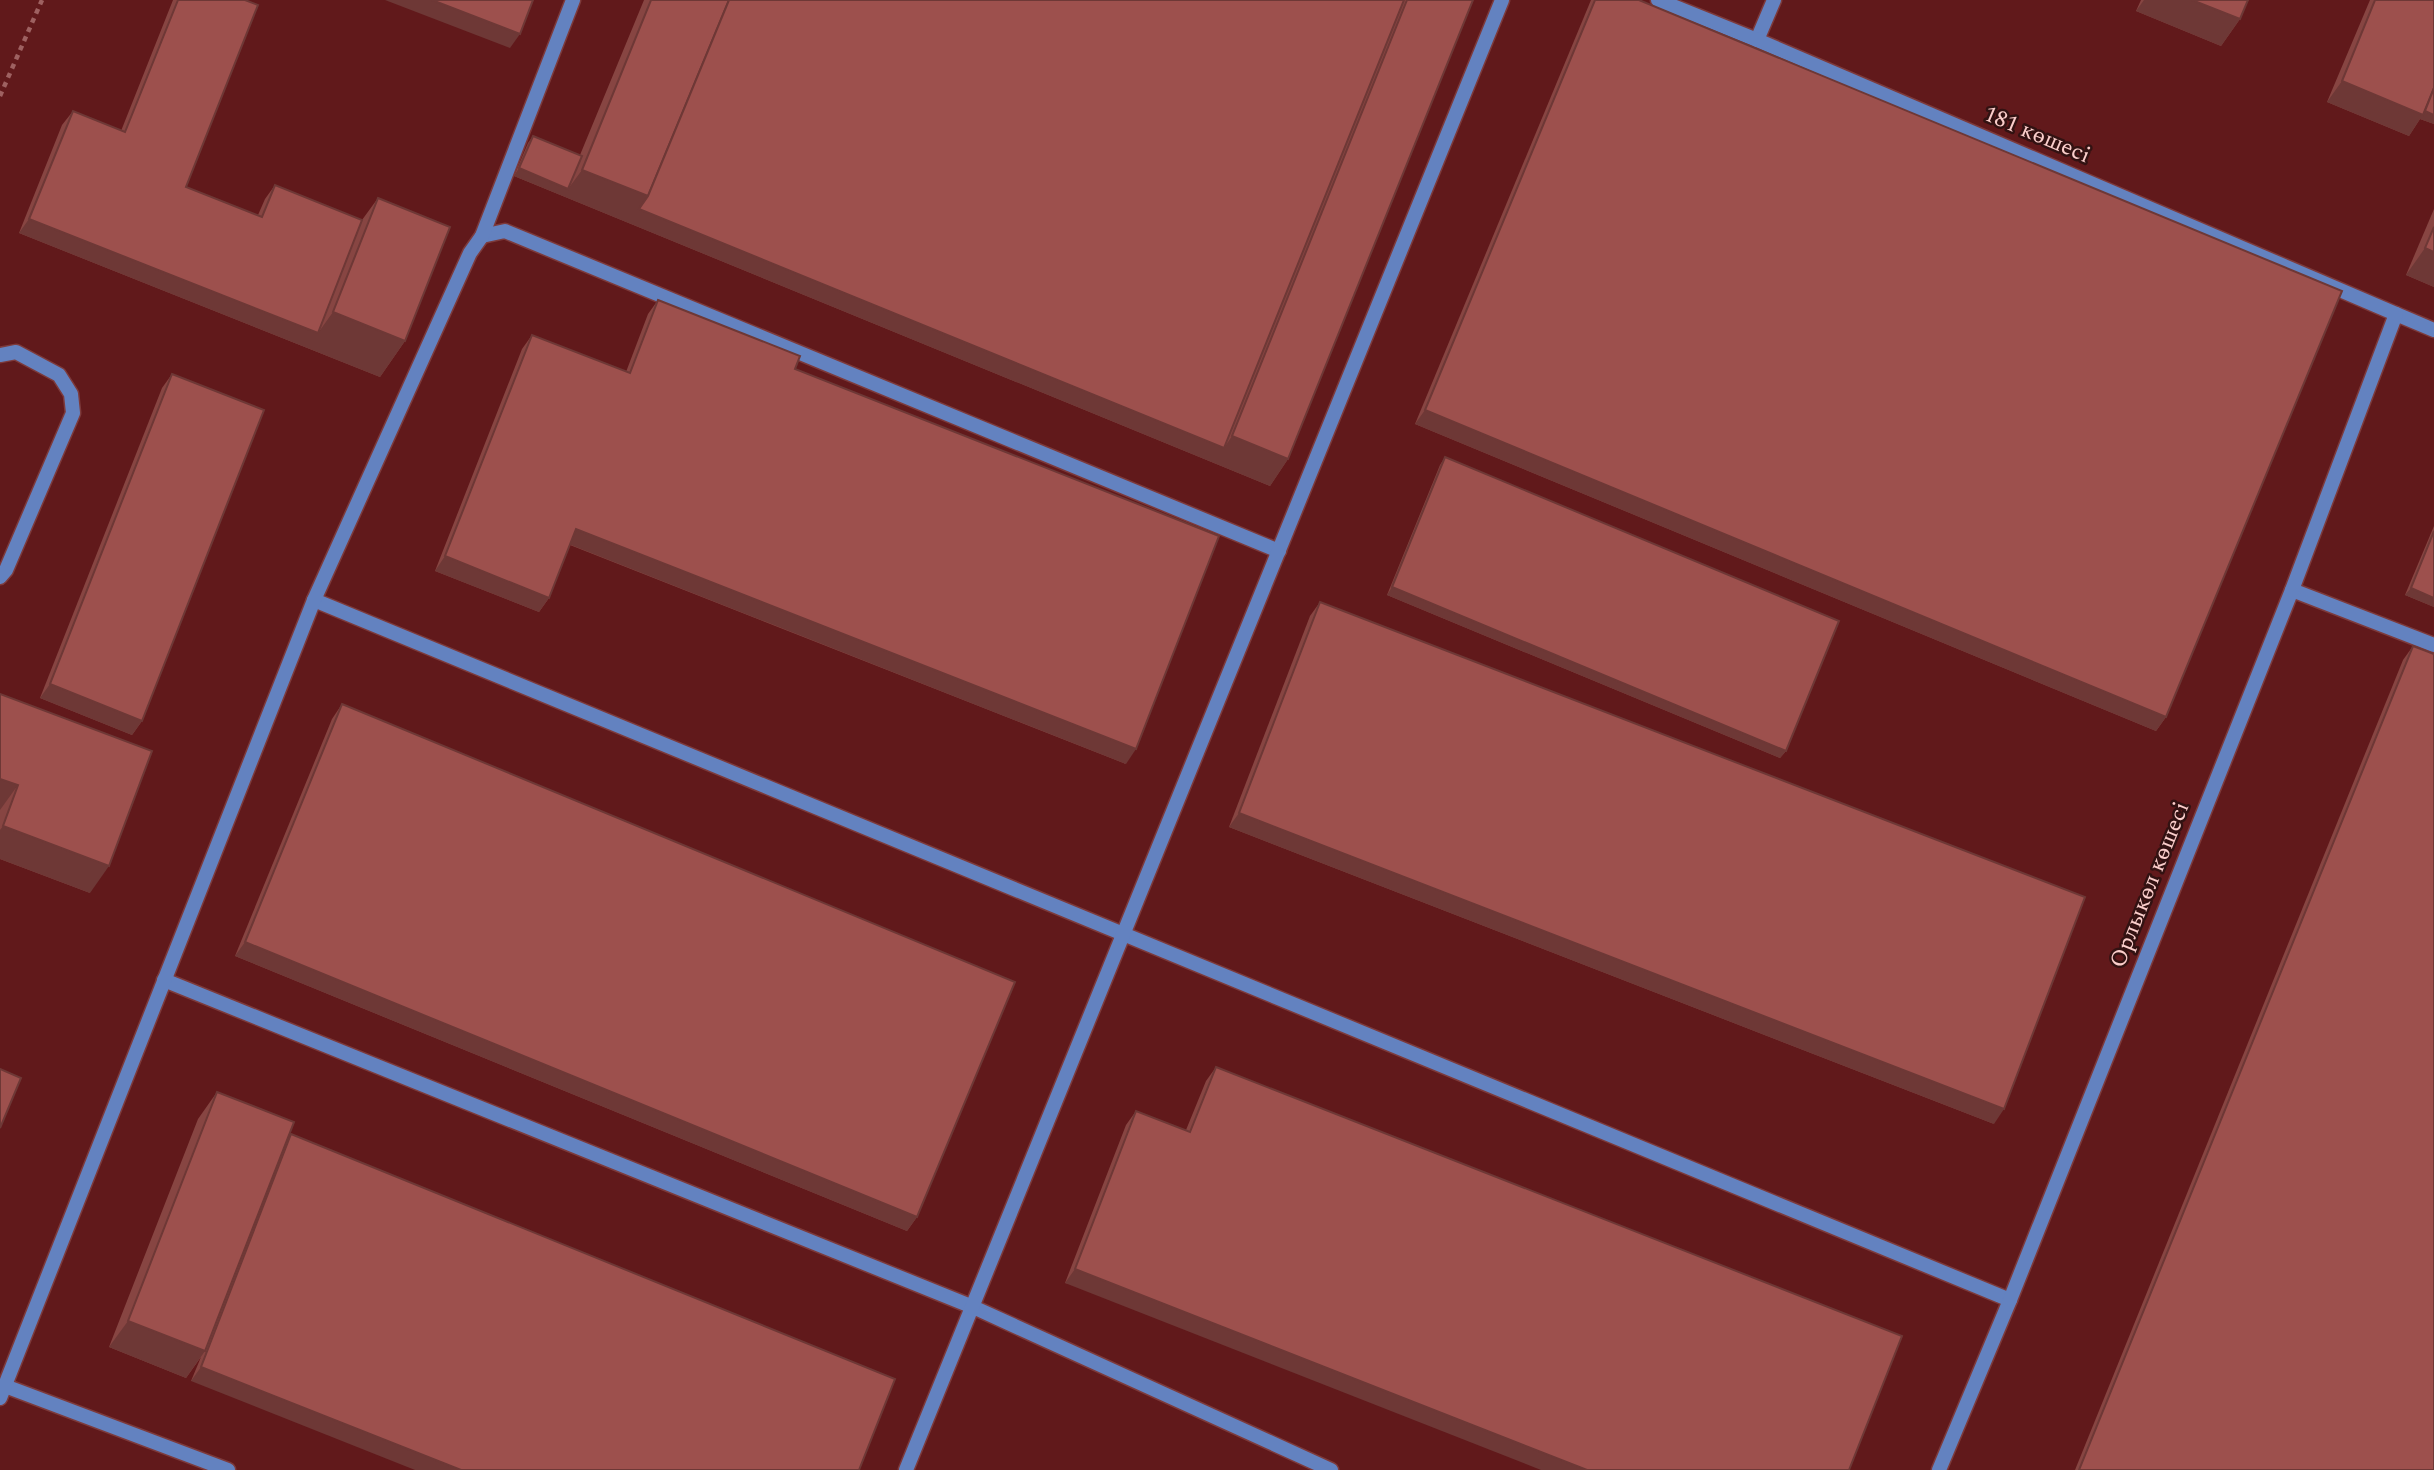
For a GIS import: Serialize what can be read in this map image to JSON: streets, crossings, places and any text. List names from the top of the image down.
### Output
{
  "streets": {
    "street": ["181 көшесі", "Орлыкөл көшесі"]
  },
  "crossings": [
    ["181 көшесі", "Орлыкөл көшесі"]
  ]
}
